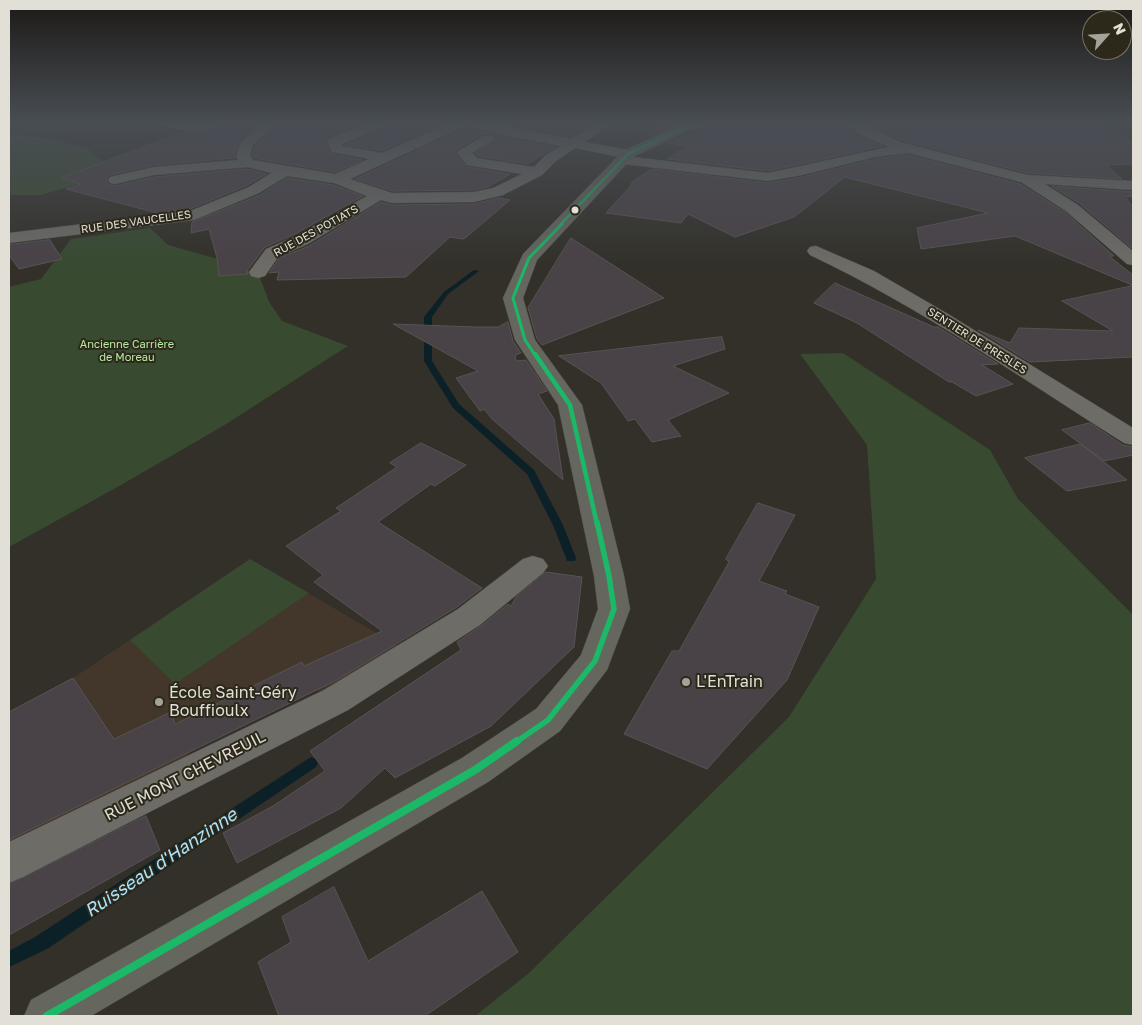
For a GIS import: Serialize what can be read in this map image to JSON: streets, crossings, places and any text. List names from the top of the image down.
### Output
{
  "streets": {
    "street": [
      "RUE DES VAUCELLES",
      "RUE DES POTIATS",
      "SENTIER DE PRESLES",
      "RUE MONT CHEVREUIL"
    ]
  },
  "water": ["Ruisseau d'Hanzinne"],
  "parks": ["Ancienne Carrière de Moreau"],
  "places": ["L'EnTrain", "École Saint-Géry Bouffioulx"],
  "north": "top right"
}
